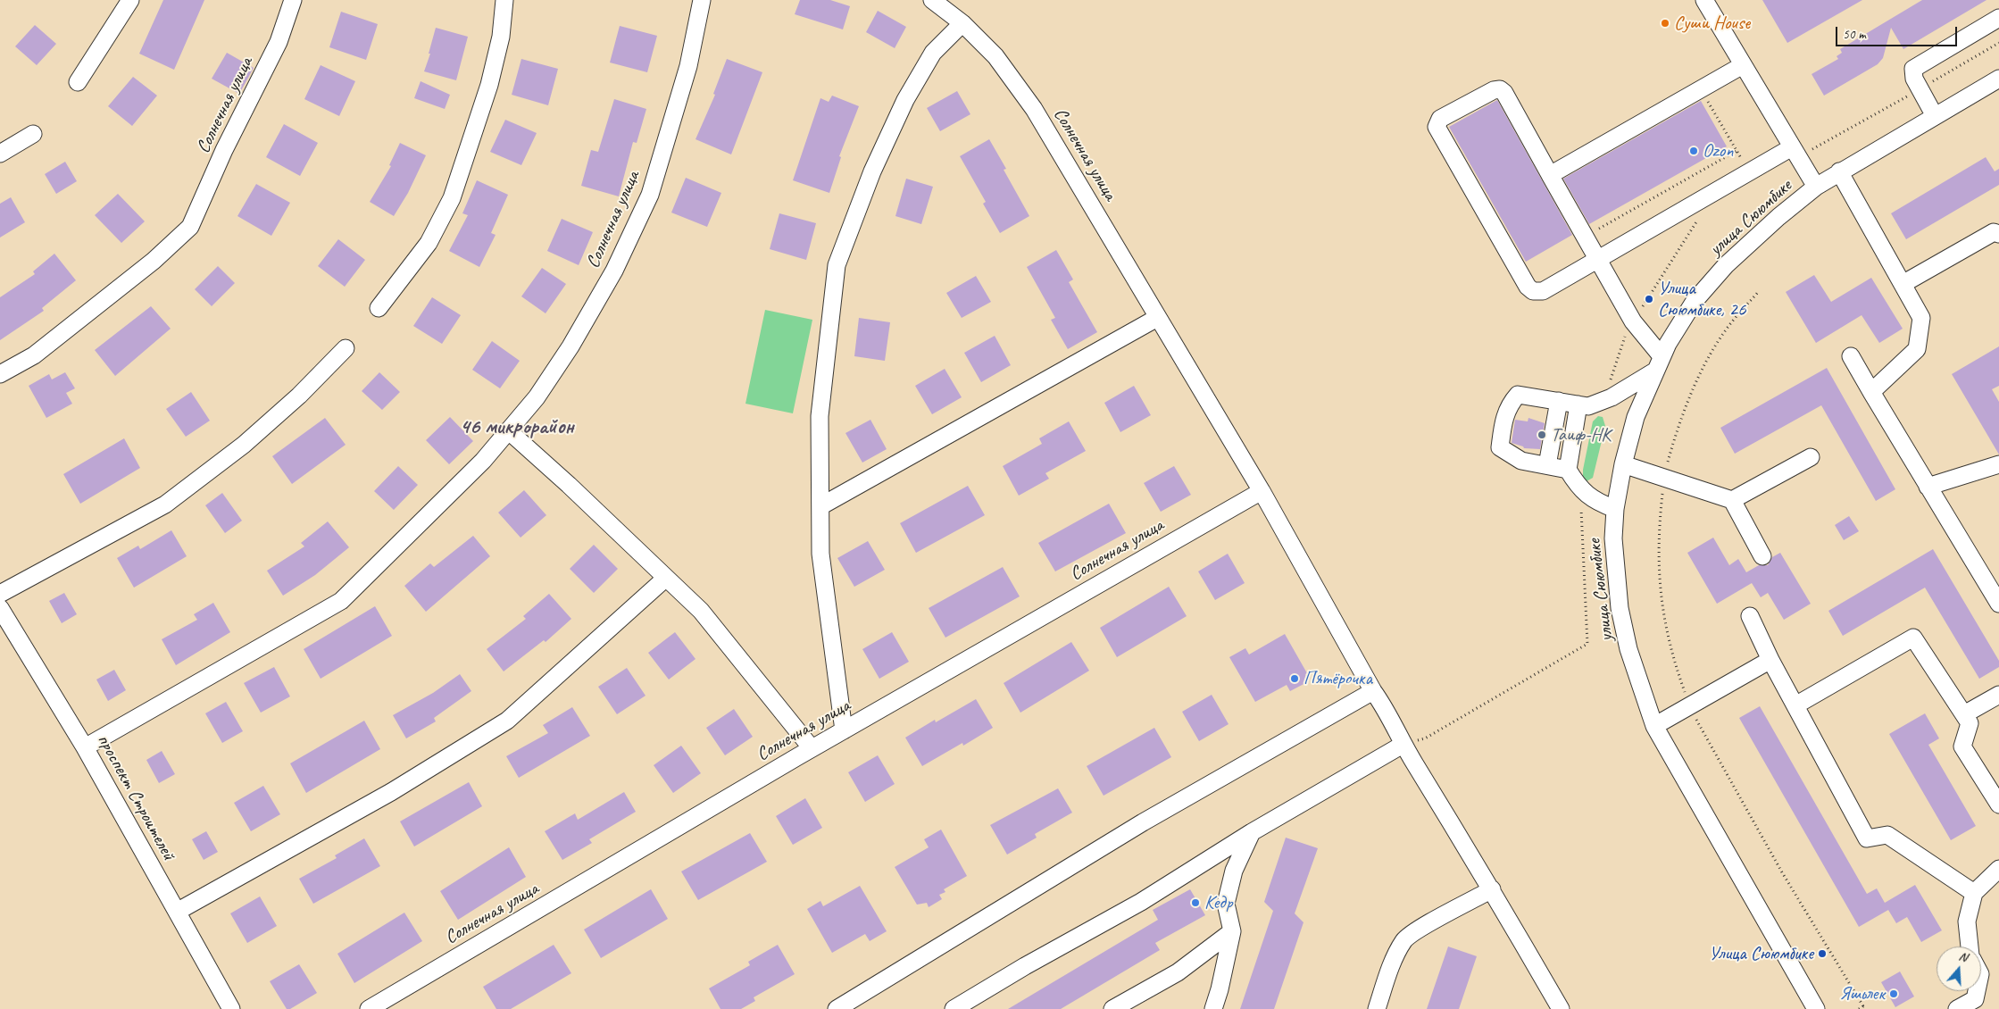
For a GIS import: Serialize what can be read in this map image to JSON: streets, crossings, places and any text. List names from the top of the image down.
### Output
{
  "streets": {
    "street": ["Солнечная улица", "улица Сююмбике", "проспект Строителей"]
  },
  "crossings": [
    ["Солнечная улица", "проспект Строителей"]
  ],
  "districts": ["46 микрорайон"],
  "places": [
    "Суши House",
    "Ozon",
    "Улица Сююмбике, 26",
    "Таиф-НК",
    "Пятёрочка",
    "Кедр",
    "Улица Сююмбике",
    "Яшьлек"
  ],
  "scale_bar": "50 m",
  "north": "top"
}
